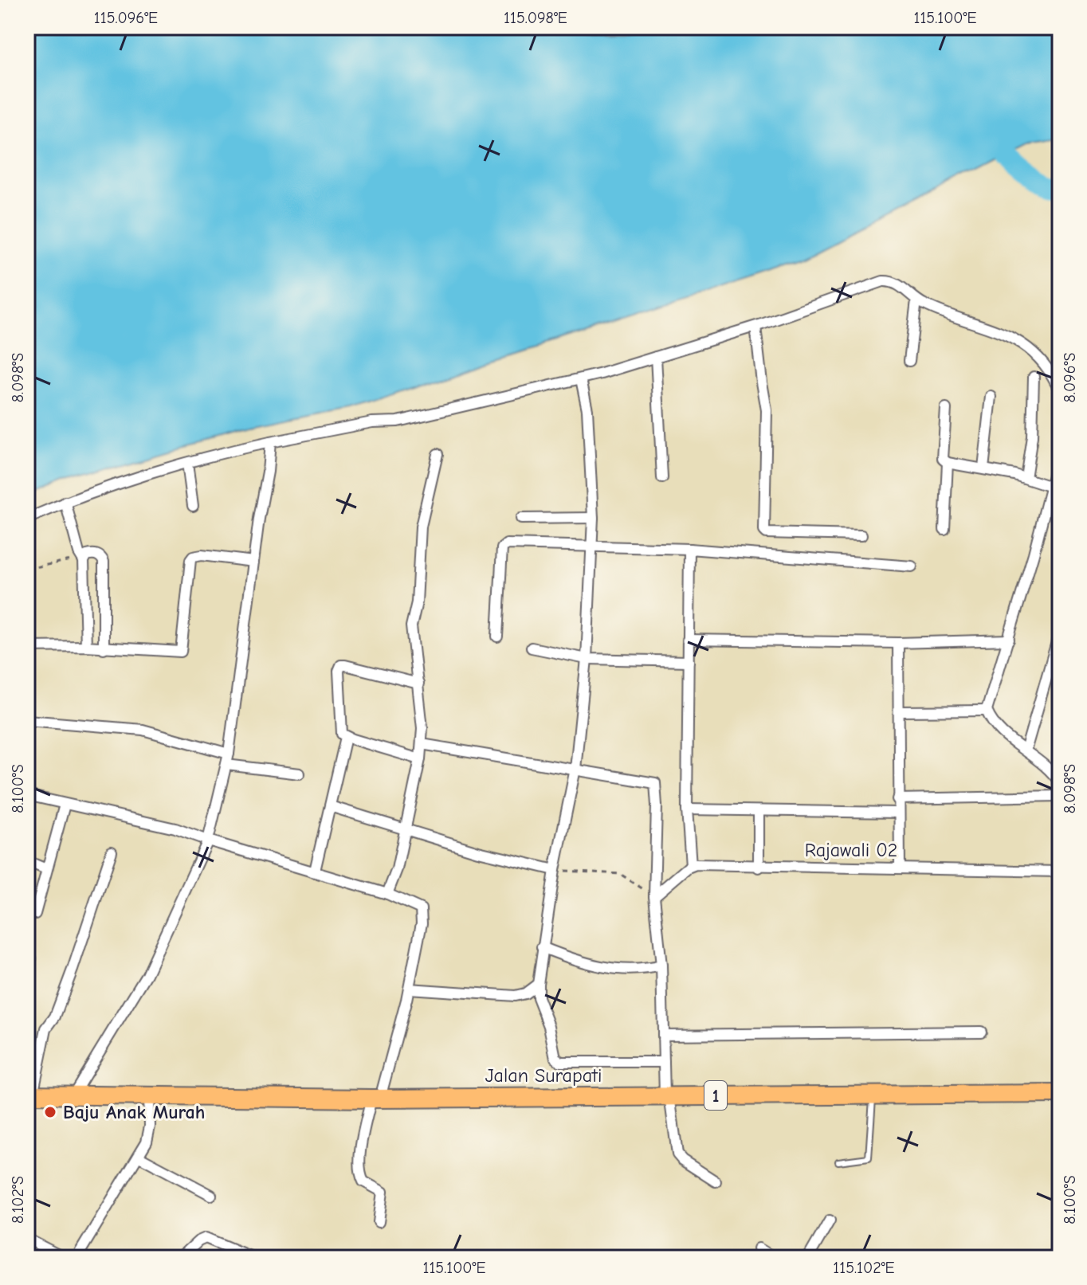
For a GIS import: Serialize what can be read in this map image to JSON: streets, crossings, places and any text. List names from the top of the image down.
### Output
{
  "streets": {
    "highway": ["Jalan Surapati", "1"],
    "street": ["Rajawali 02"]
  },
  "places": ["Baju Anak Murah"],
  "coordinates": [
    "115.096°E",
    "115.098°E",
    "115.100°E",
    "8.096°S",
    "8.098°S",
    "8.100°S",
    "8.102°S",
    "115.102°E"
  ]
}
